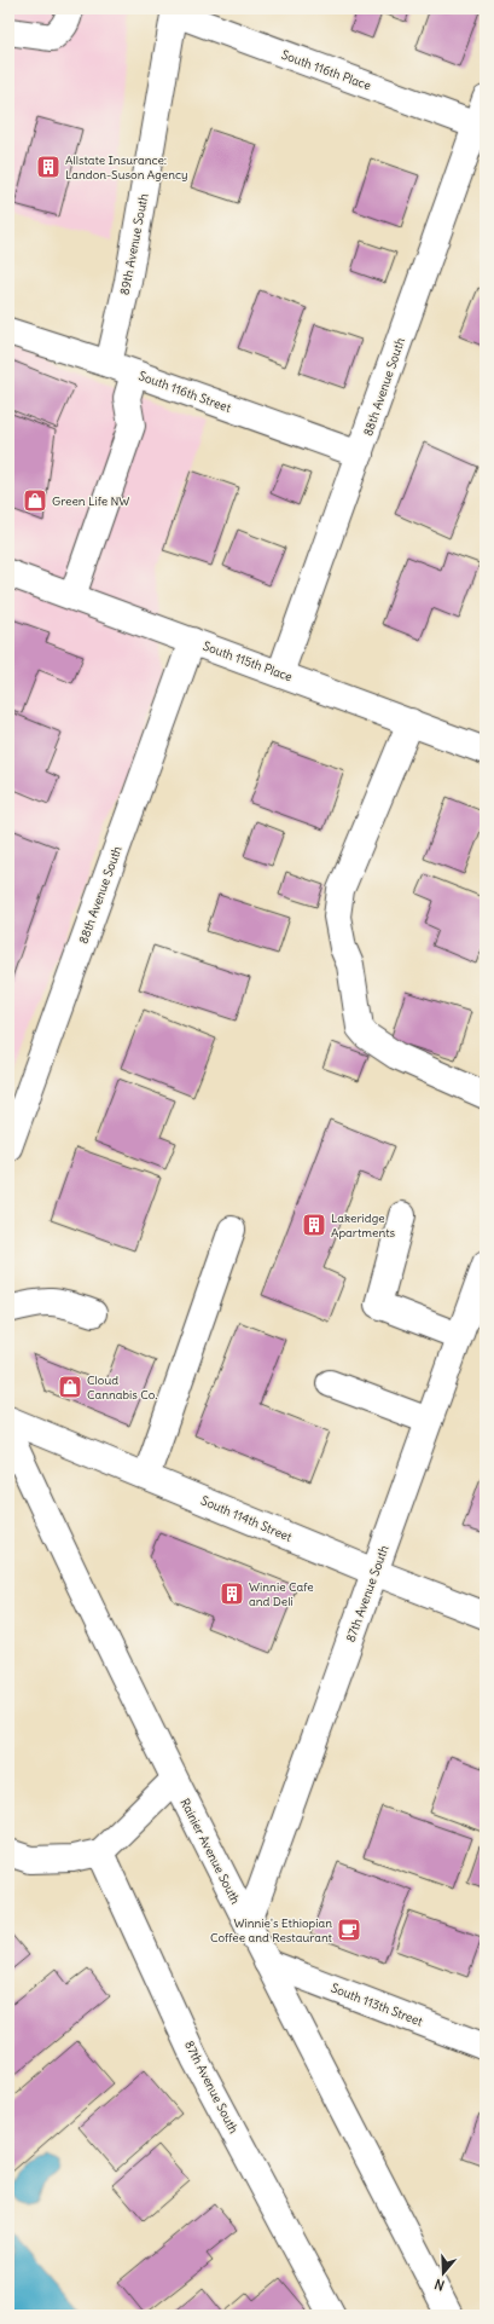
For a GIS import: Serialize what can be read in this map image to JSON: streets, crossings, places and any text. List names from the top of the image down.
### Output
{
  "streets": {
    "street": [
      "South 116th Place",
      "89th Avenue South",
      "88th Avenue South",
      "South 116th Street",
      "South 115th Place",
      "South 114th Street",
      "87th Avenue South",
      "Rainier Avenue South",
      "South 113th Street"
    ]
  },
  "crossings": [
    ["South 116th Place", "89th Avenue South"],
    ["South 116th Place", "88th Avenue South"],
    ["89th Avenue South", "South 116th Street"],
    ["88th Avenue South", "South 116th Street"],
    ["88th Avenue South", "South 115th Place"],
    ["South 114th Street", "87th Avenue South"],
    ["87th Avenue South", "Rainier Avenue South"],
    ["Rainier Avenue South", "South 113th Street"]
  ],
  "places": {
    "building": ["Allstate Insurance: Landon-Suson Agency", "Lakeridge Apartments", "Winnie Cafe and Deli"],
    "shop": ["Green Life NW", "Cloud Cannabis Co."],
    "cafe": ["Winnie's Ethiopian Coffee and Restaurant"]
  },
  "north": "bottom"
}
